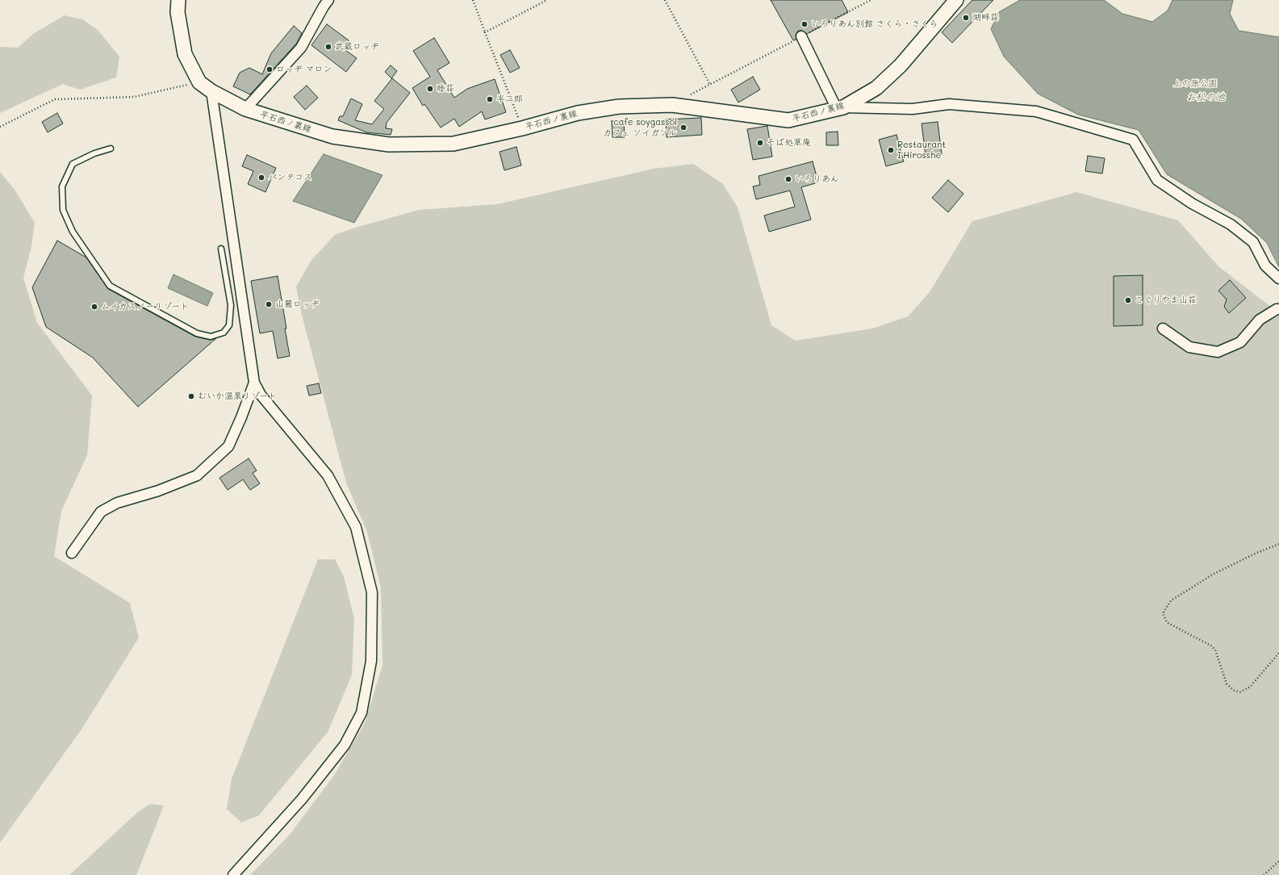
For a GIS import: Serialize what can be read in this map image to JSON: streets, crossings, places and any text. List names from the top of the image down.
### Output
{
  "streets": {
    "main road": ["平石西ノ裏線"]
  },
  "water": ["お松の池"],
  "parks": ["上の原公園"],
  "places": [
    "湖畔荘",
    "いろりあん別館 さくら・さくら",
    "武蔵ロッヂ",
    "ロッヂ マロン",
    "睦荘",
    "半二郎",
    "cafe soygassol カフェ ソイガソル",
    "そば処草庵",
    "Restaurant I'Hirosshe",
    "バンタコス",
    "いろりあん",
    "こぐりやま山荘",
    "山麓ロッヂ",
    "ムイカスノーリゾート",
    "むいか温泉リゾート"
  ]
}
